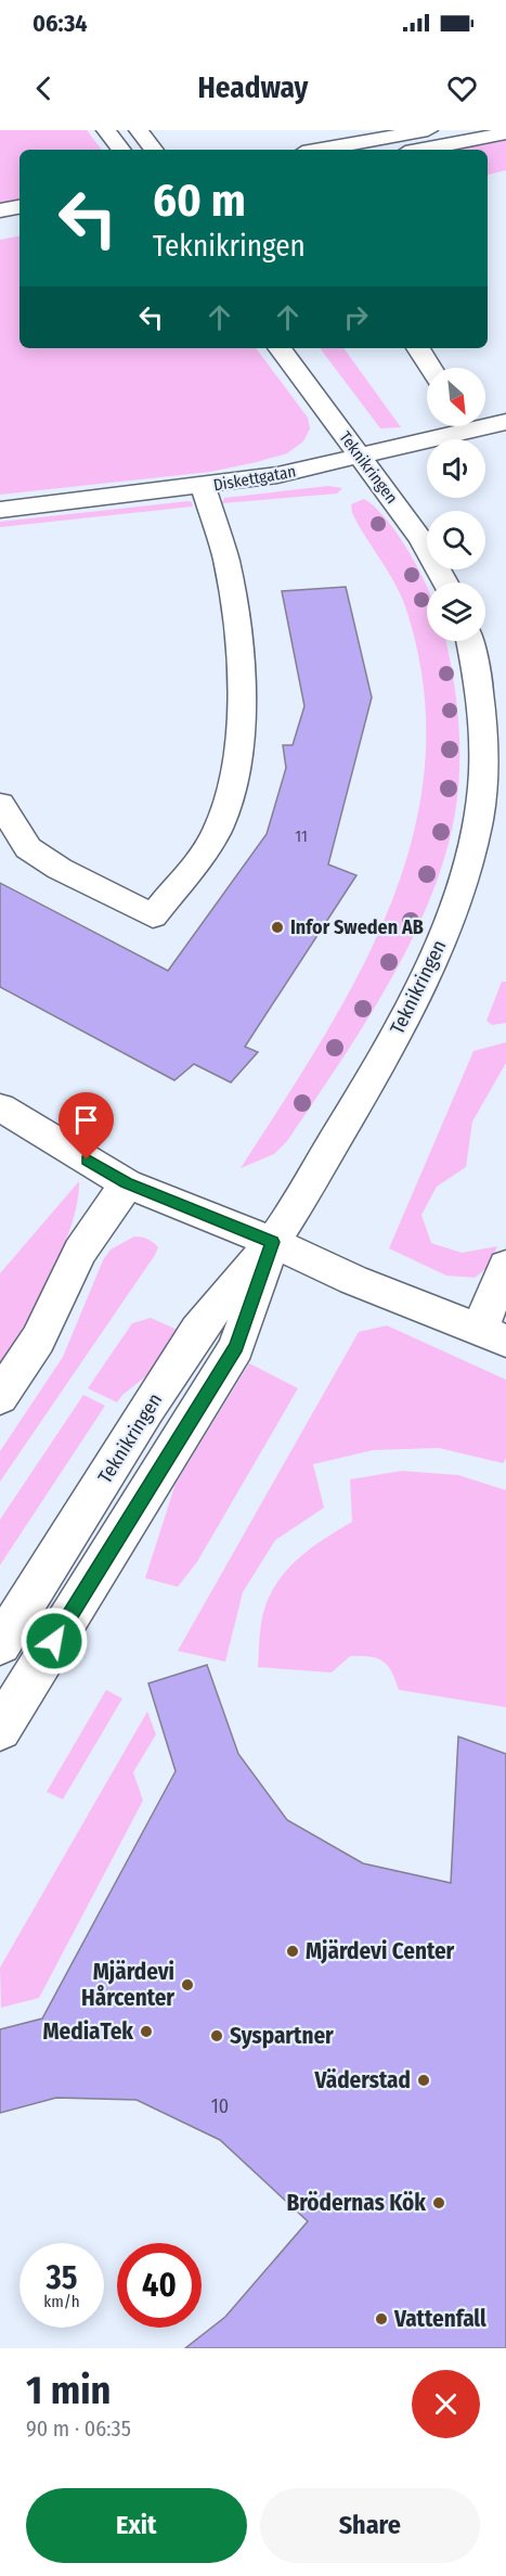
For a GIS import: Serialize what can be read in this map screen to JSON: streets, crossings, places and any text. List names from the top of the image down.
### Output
{
  "streets": {
    "street": ["Teknikringen", "Diskettgatan"]
  },
  "crossings": [
    ["Teknikringen", "Diskettgatan"]
  ],
  "places": [
    "Infor Sweden AB",
    "Mjärdevi Center",
    "Mjärdevi Hårcenter",
    "MediaTek",
    "Syspartner",
    "Väderstad",
    "Brödernas Kök",
    "Vattenfall"
  ],
  "house_numbers": ["11", "10"],
  "north": "bottom right",
  "page": {
    "status": "06:34",
    "header": "Headway",
    "turn": ["60 m", "Teknikringen"],
    "speed": "35 km/h",
    "limit": "40",
    "heading": ["1 min", "90 m · 06:35"],
    "buttons": ["Exit", "Share"]
  }
}
